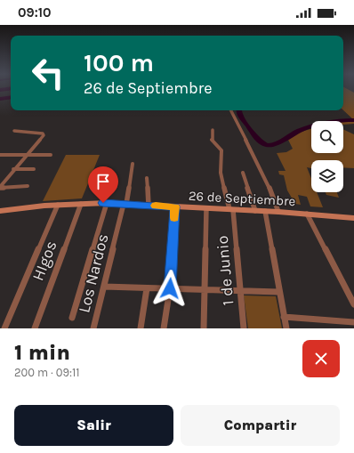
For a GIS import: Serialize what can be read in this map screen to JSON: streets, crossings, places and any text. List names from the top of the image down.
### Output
{
  "streets": {
    "street": [
      "26 de Septiembre",
      "HIgos",
      "1 de Junio",
      "Los Nardos"
    ]
  },
  "crossings": [
    ["26 de Septiembre", "HIgos"],
    ["26 de Septiembre", "1 de Junio"],
    ["26 de Septiembre", "Los Nardos"]
  ],
  "page": {
    "status": "09:10",
    "turn": ["100 m", "26 de Septiembre"],
    "heading": ["1 min", "200 m · 09:11"],
    "buttons": ["Salir", "Compartir"]
  }
}
